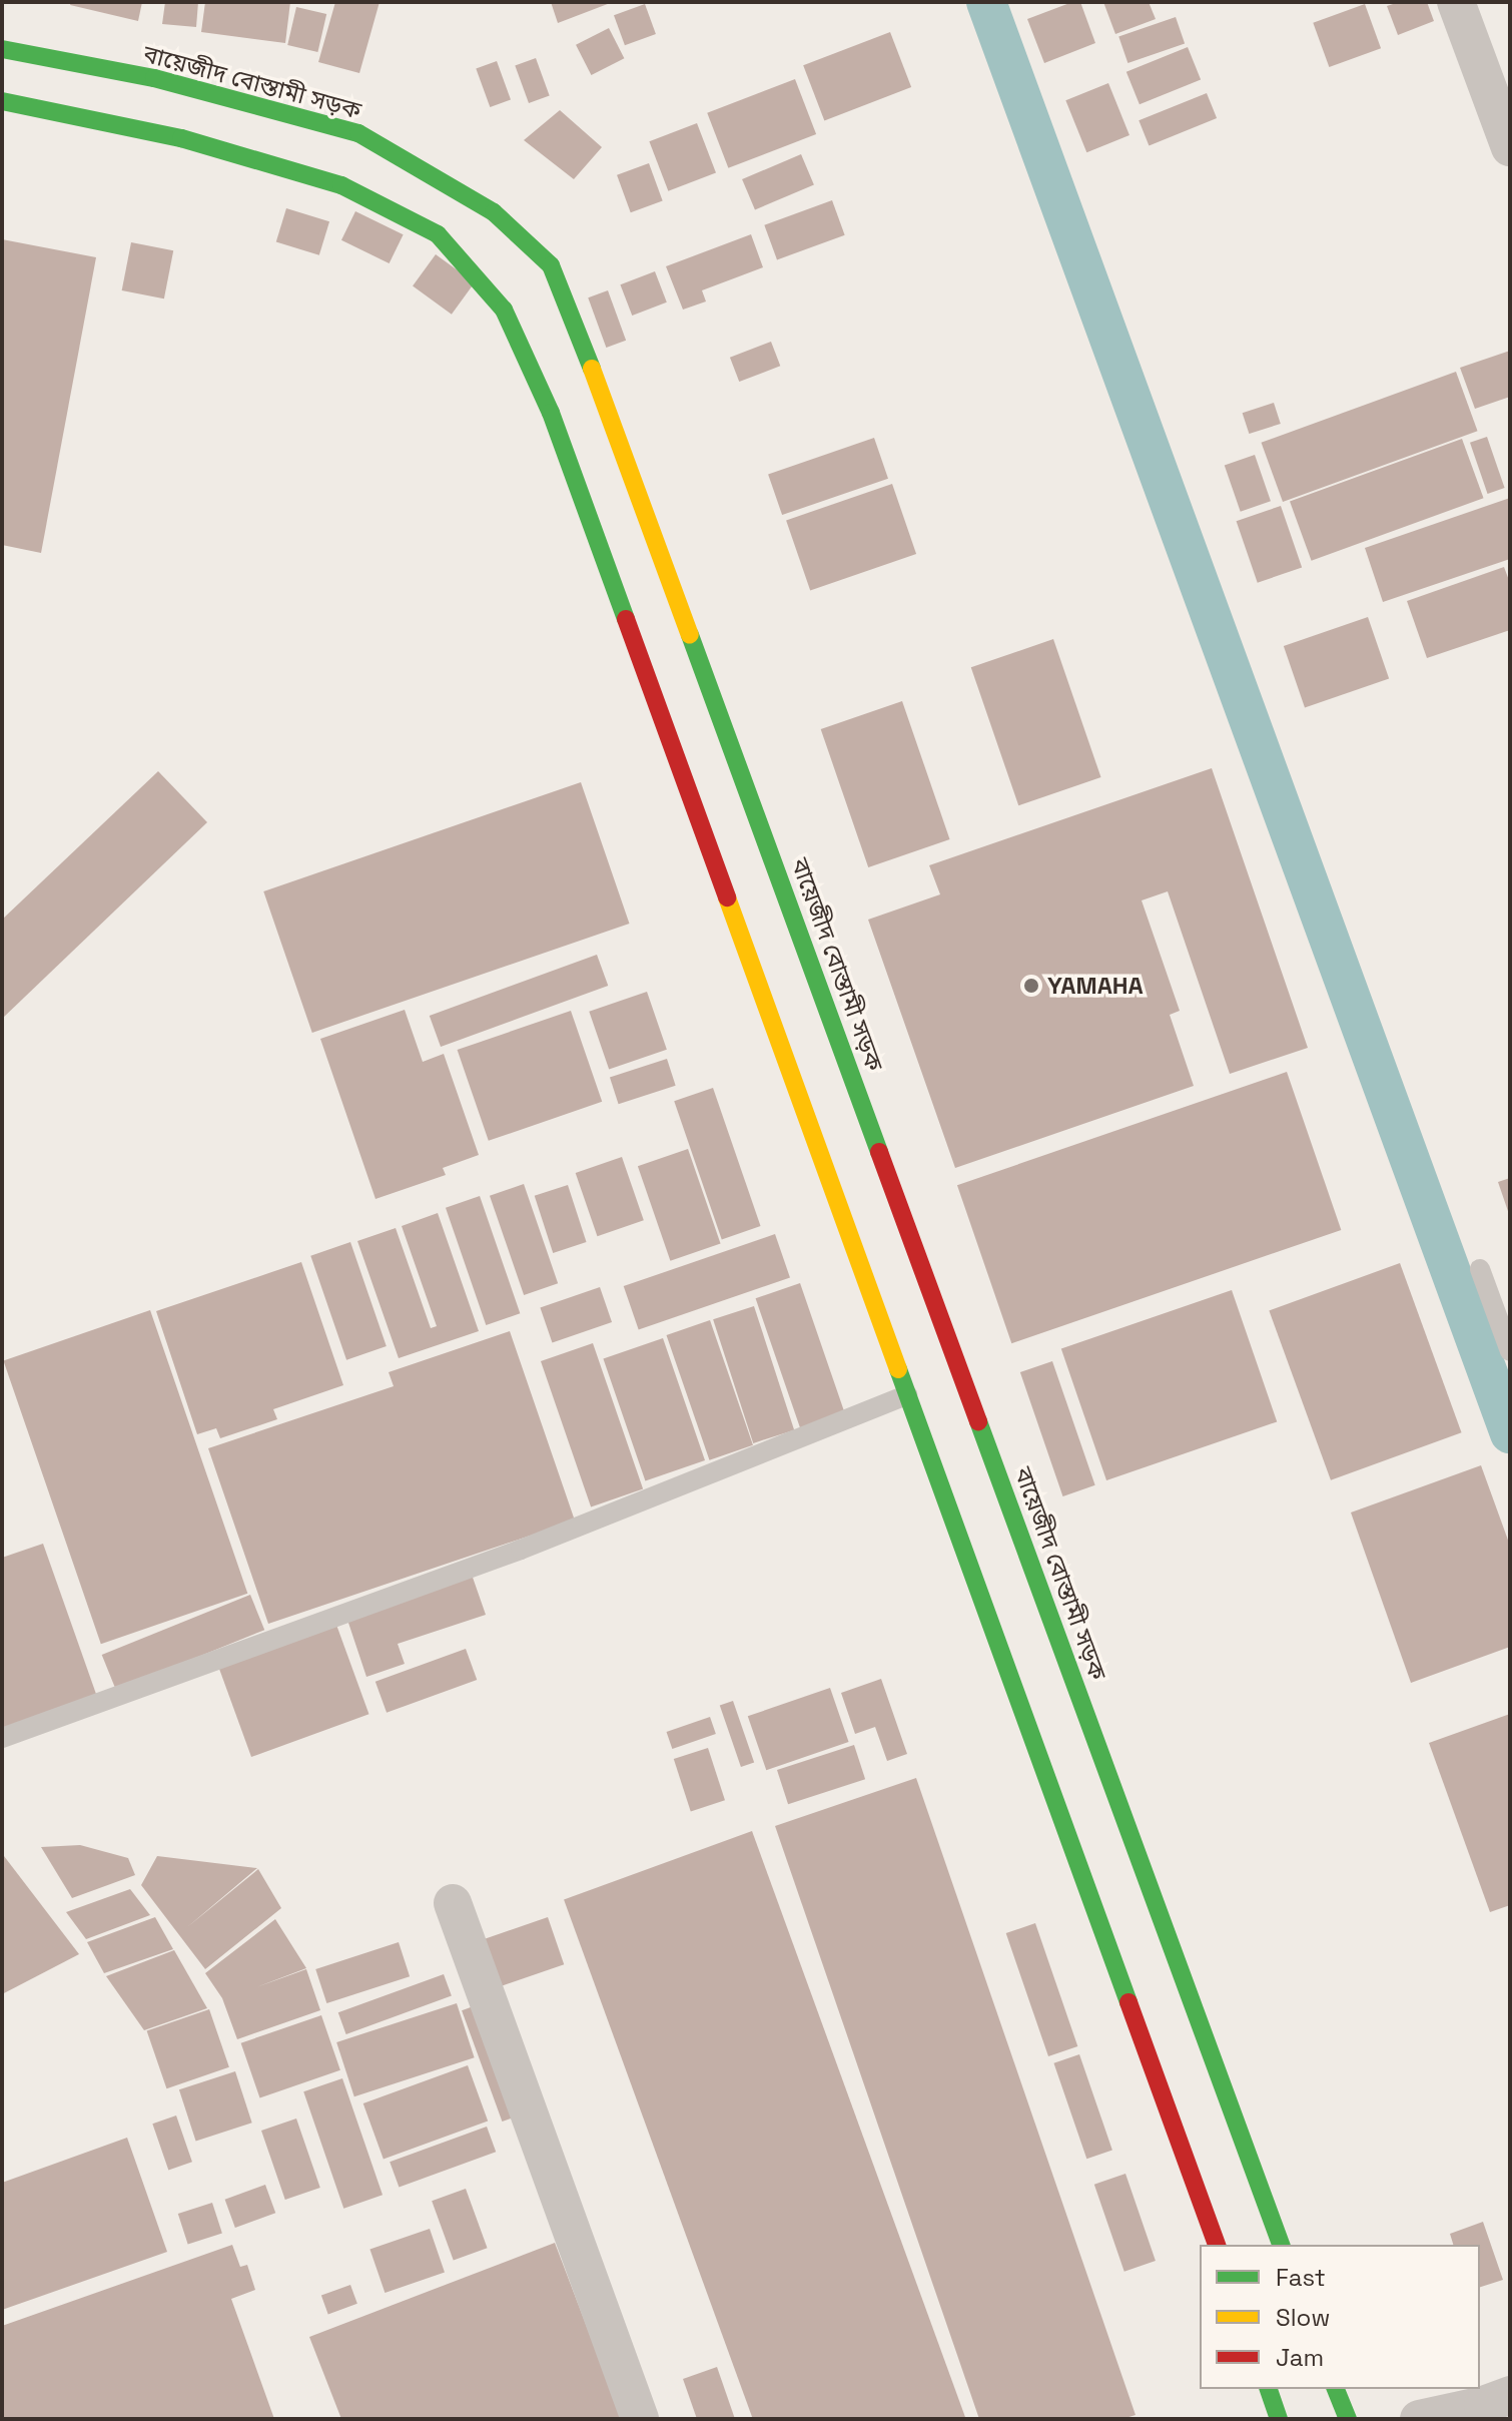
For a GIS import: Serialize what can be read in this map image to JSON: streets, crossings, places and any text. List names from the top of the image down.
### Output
{
  "streets": {
    "main road": ["বায়েজীদ বোস্তামী সড়ক"]
  },
  "places": ["YAMAHA"],
  "legend": ["Fast", "Slow", "Jam"]
}
